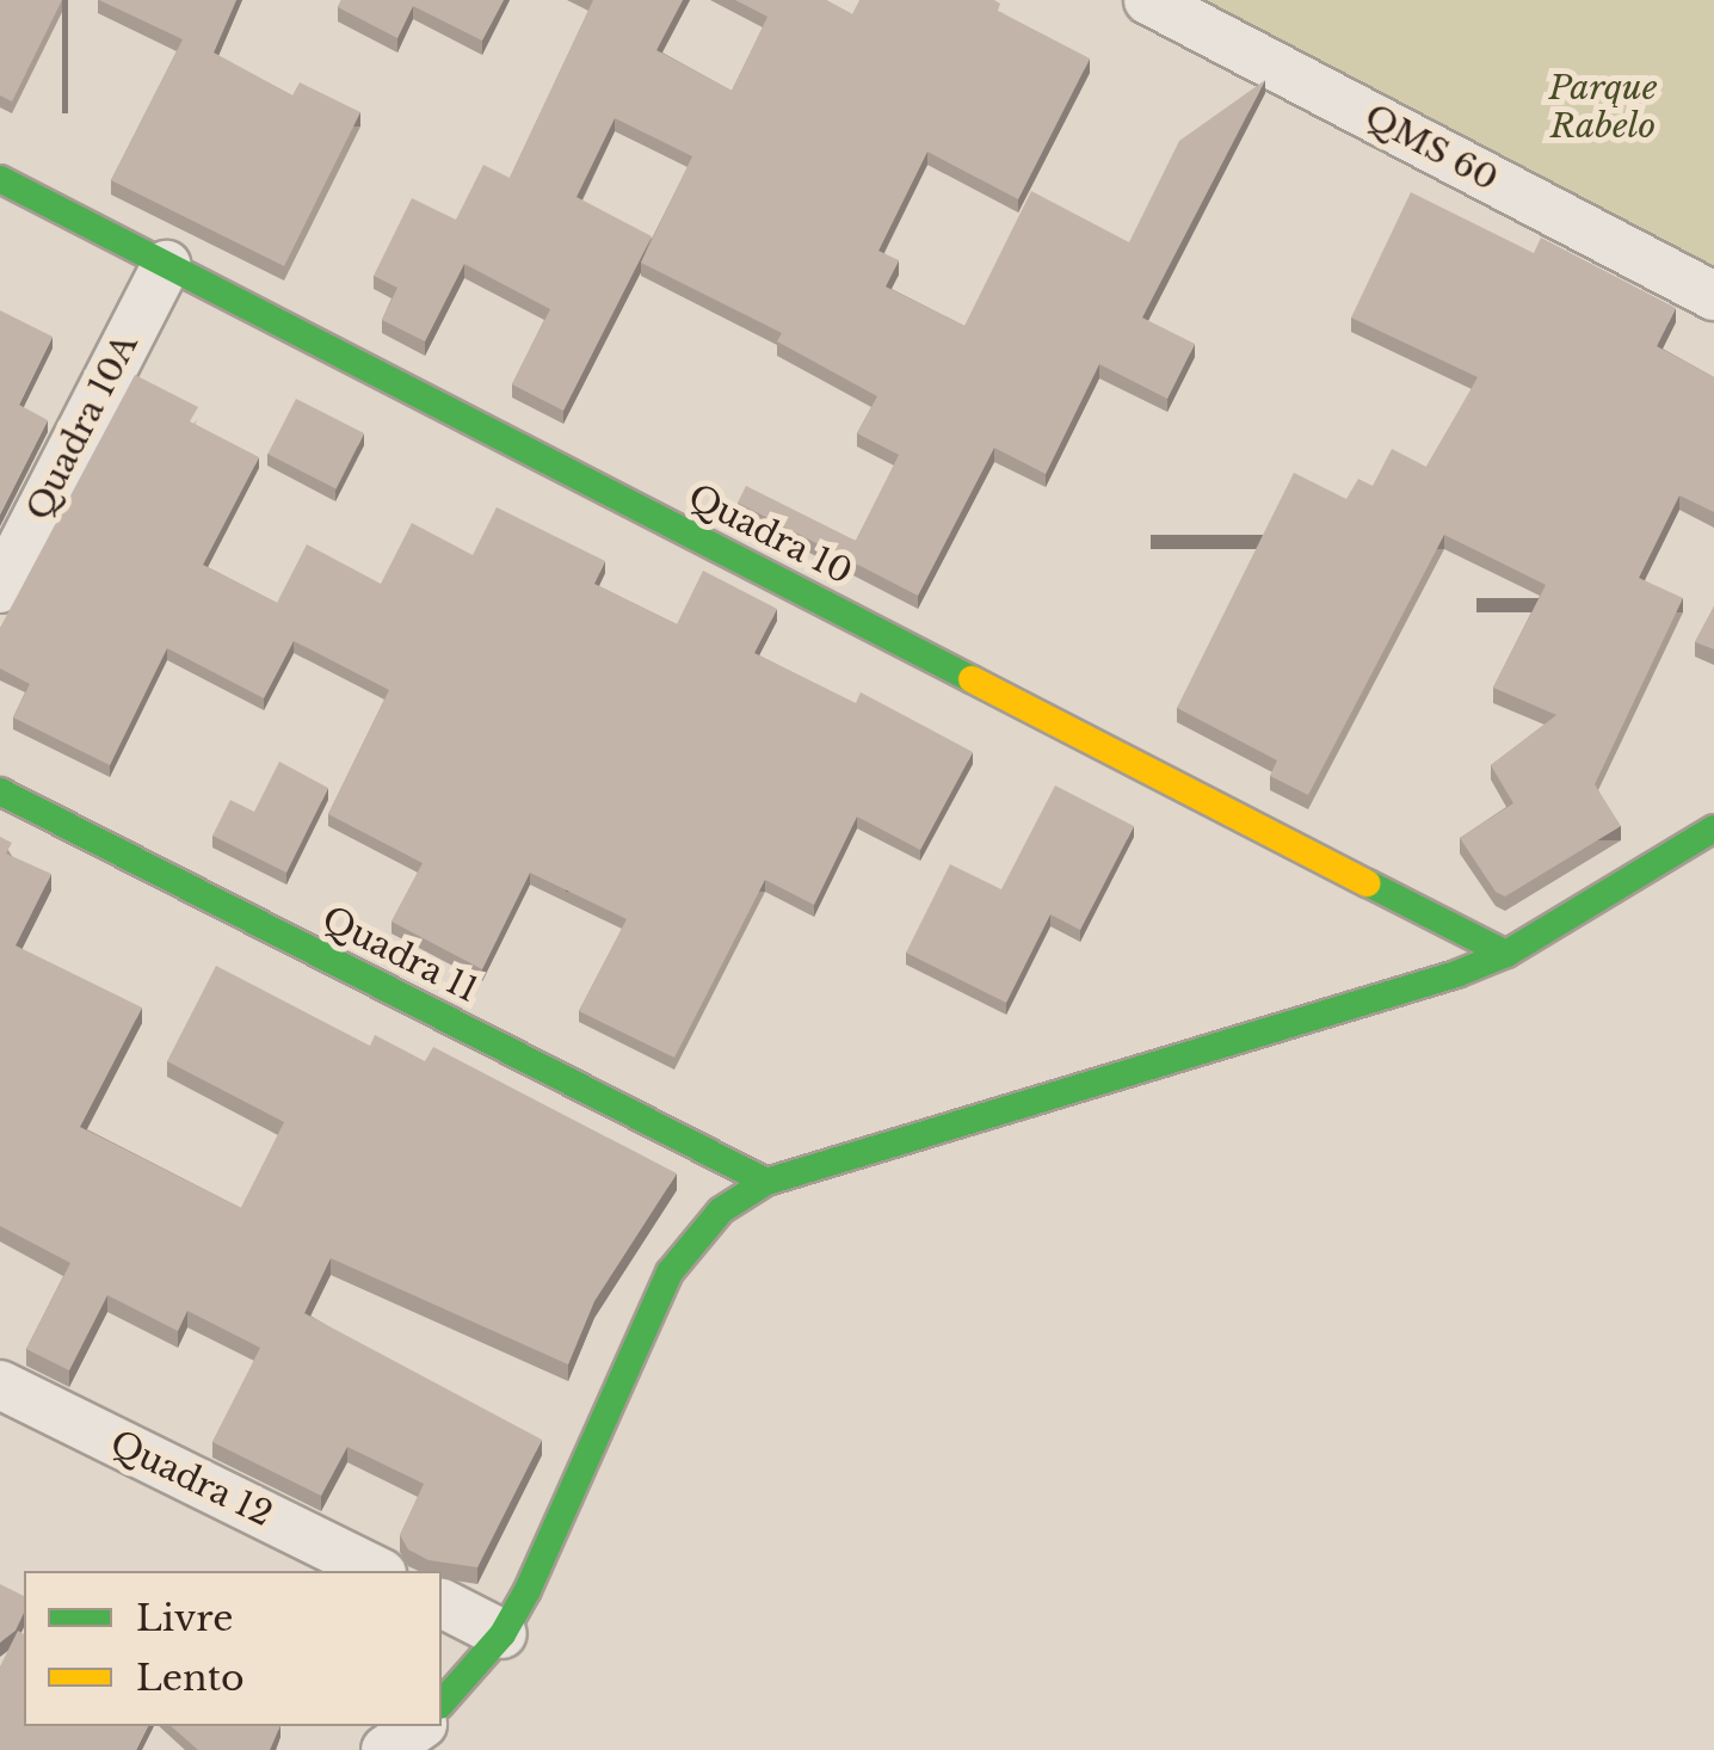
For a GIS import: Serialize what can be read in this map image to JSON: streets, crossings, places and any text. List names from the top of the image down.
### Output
{
  "streets": {
    "street": [
      "QMS 60",
      "Quadra 10A",
      "Quadra 10",
      "Quadra 11",
      "Quadra 12"
    ]
  },
  "crossings": [
    ["Quadra 10A", "Quadra 10"]
  ],
  "parks": ["Parque Rabelo"],
  "legend": ["Livre", "Lento"]
}
